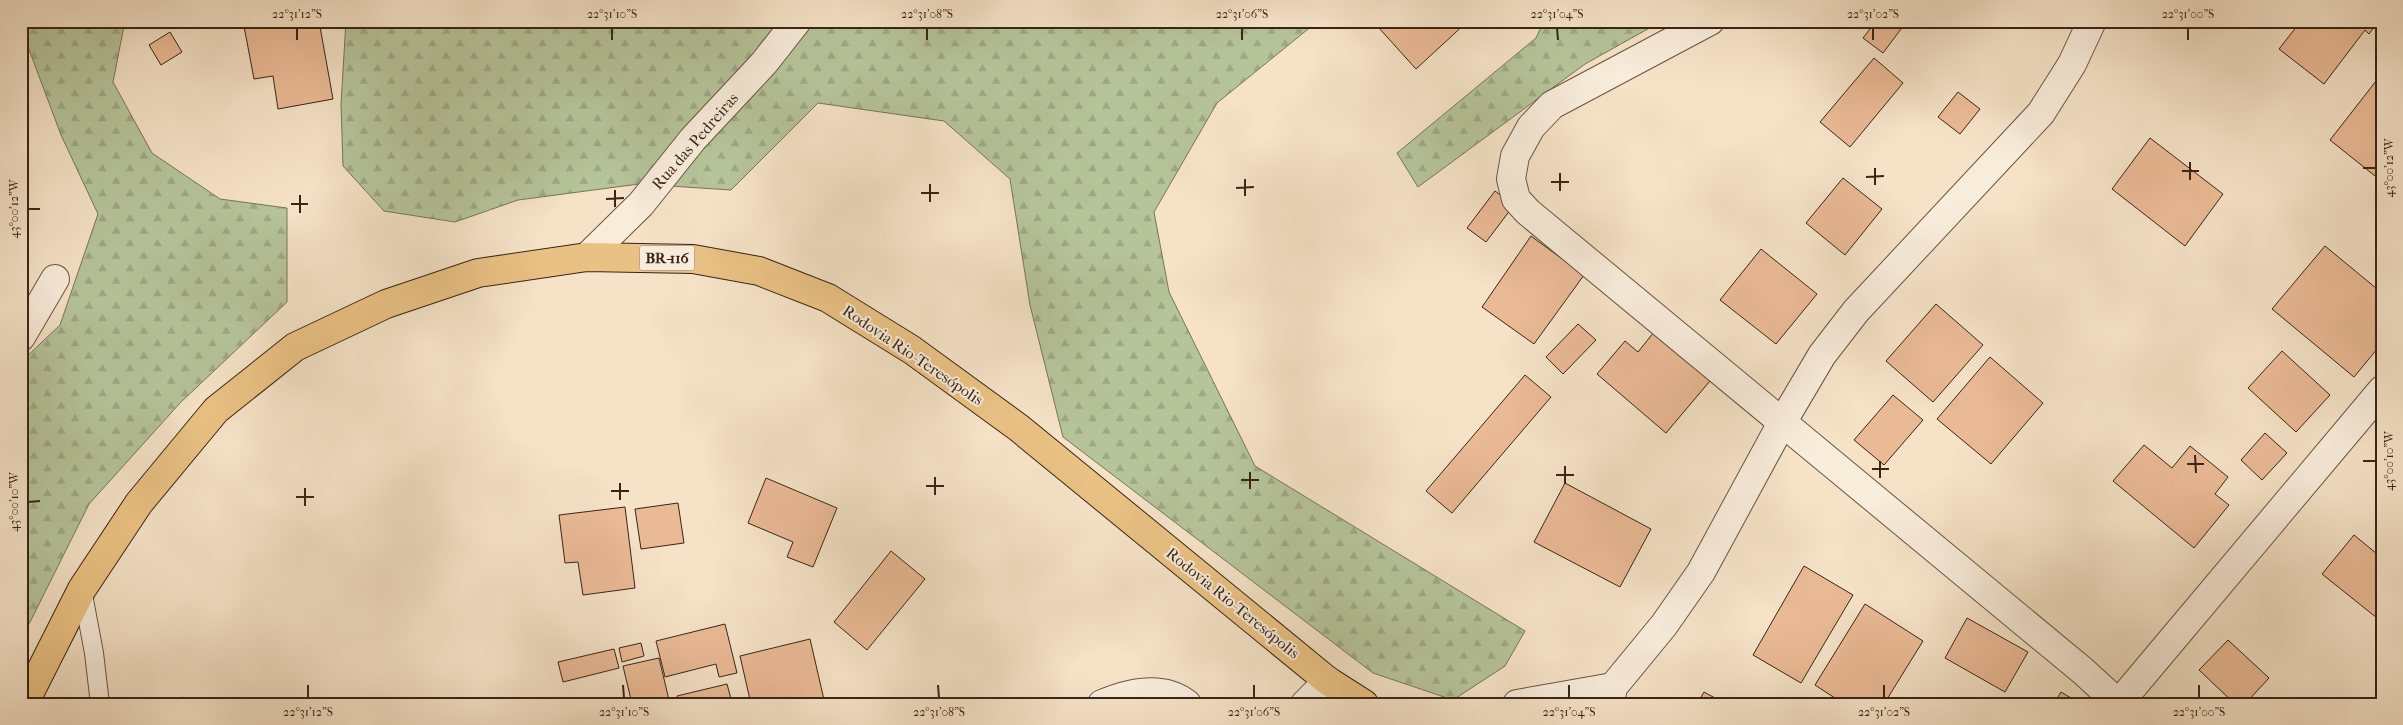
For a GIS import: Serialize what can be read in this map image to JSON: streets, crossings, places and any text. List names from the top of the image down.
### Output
{
  "streets": {
    "highway": ["BR-116", "Rodovia Rio-Teresópolis"],
    "street": ["Rua das Pedreiras"]
  },
  "crossings": [
    ["Rua das Pedreiras", "Rodovia Rio-Teresópolis"]
  ],
  "coordinates": [
    "22°31'12\"S",
    "22°31'10\"S",
    "22°31'08\"S",
    "22°31'06\"S",
    "22°31'04\"S",
    "22°31'02\"S",
    "22°31'00\"S",
    "43°00'12\"W",
    "43°00'10\"W"
  ]
}
